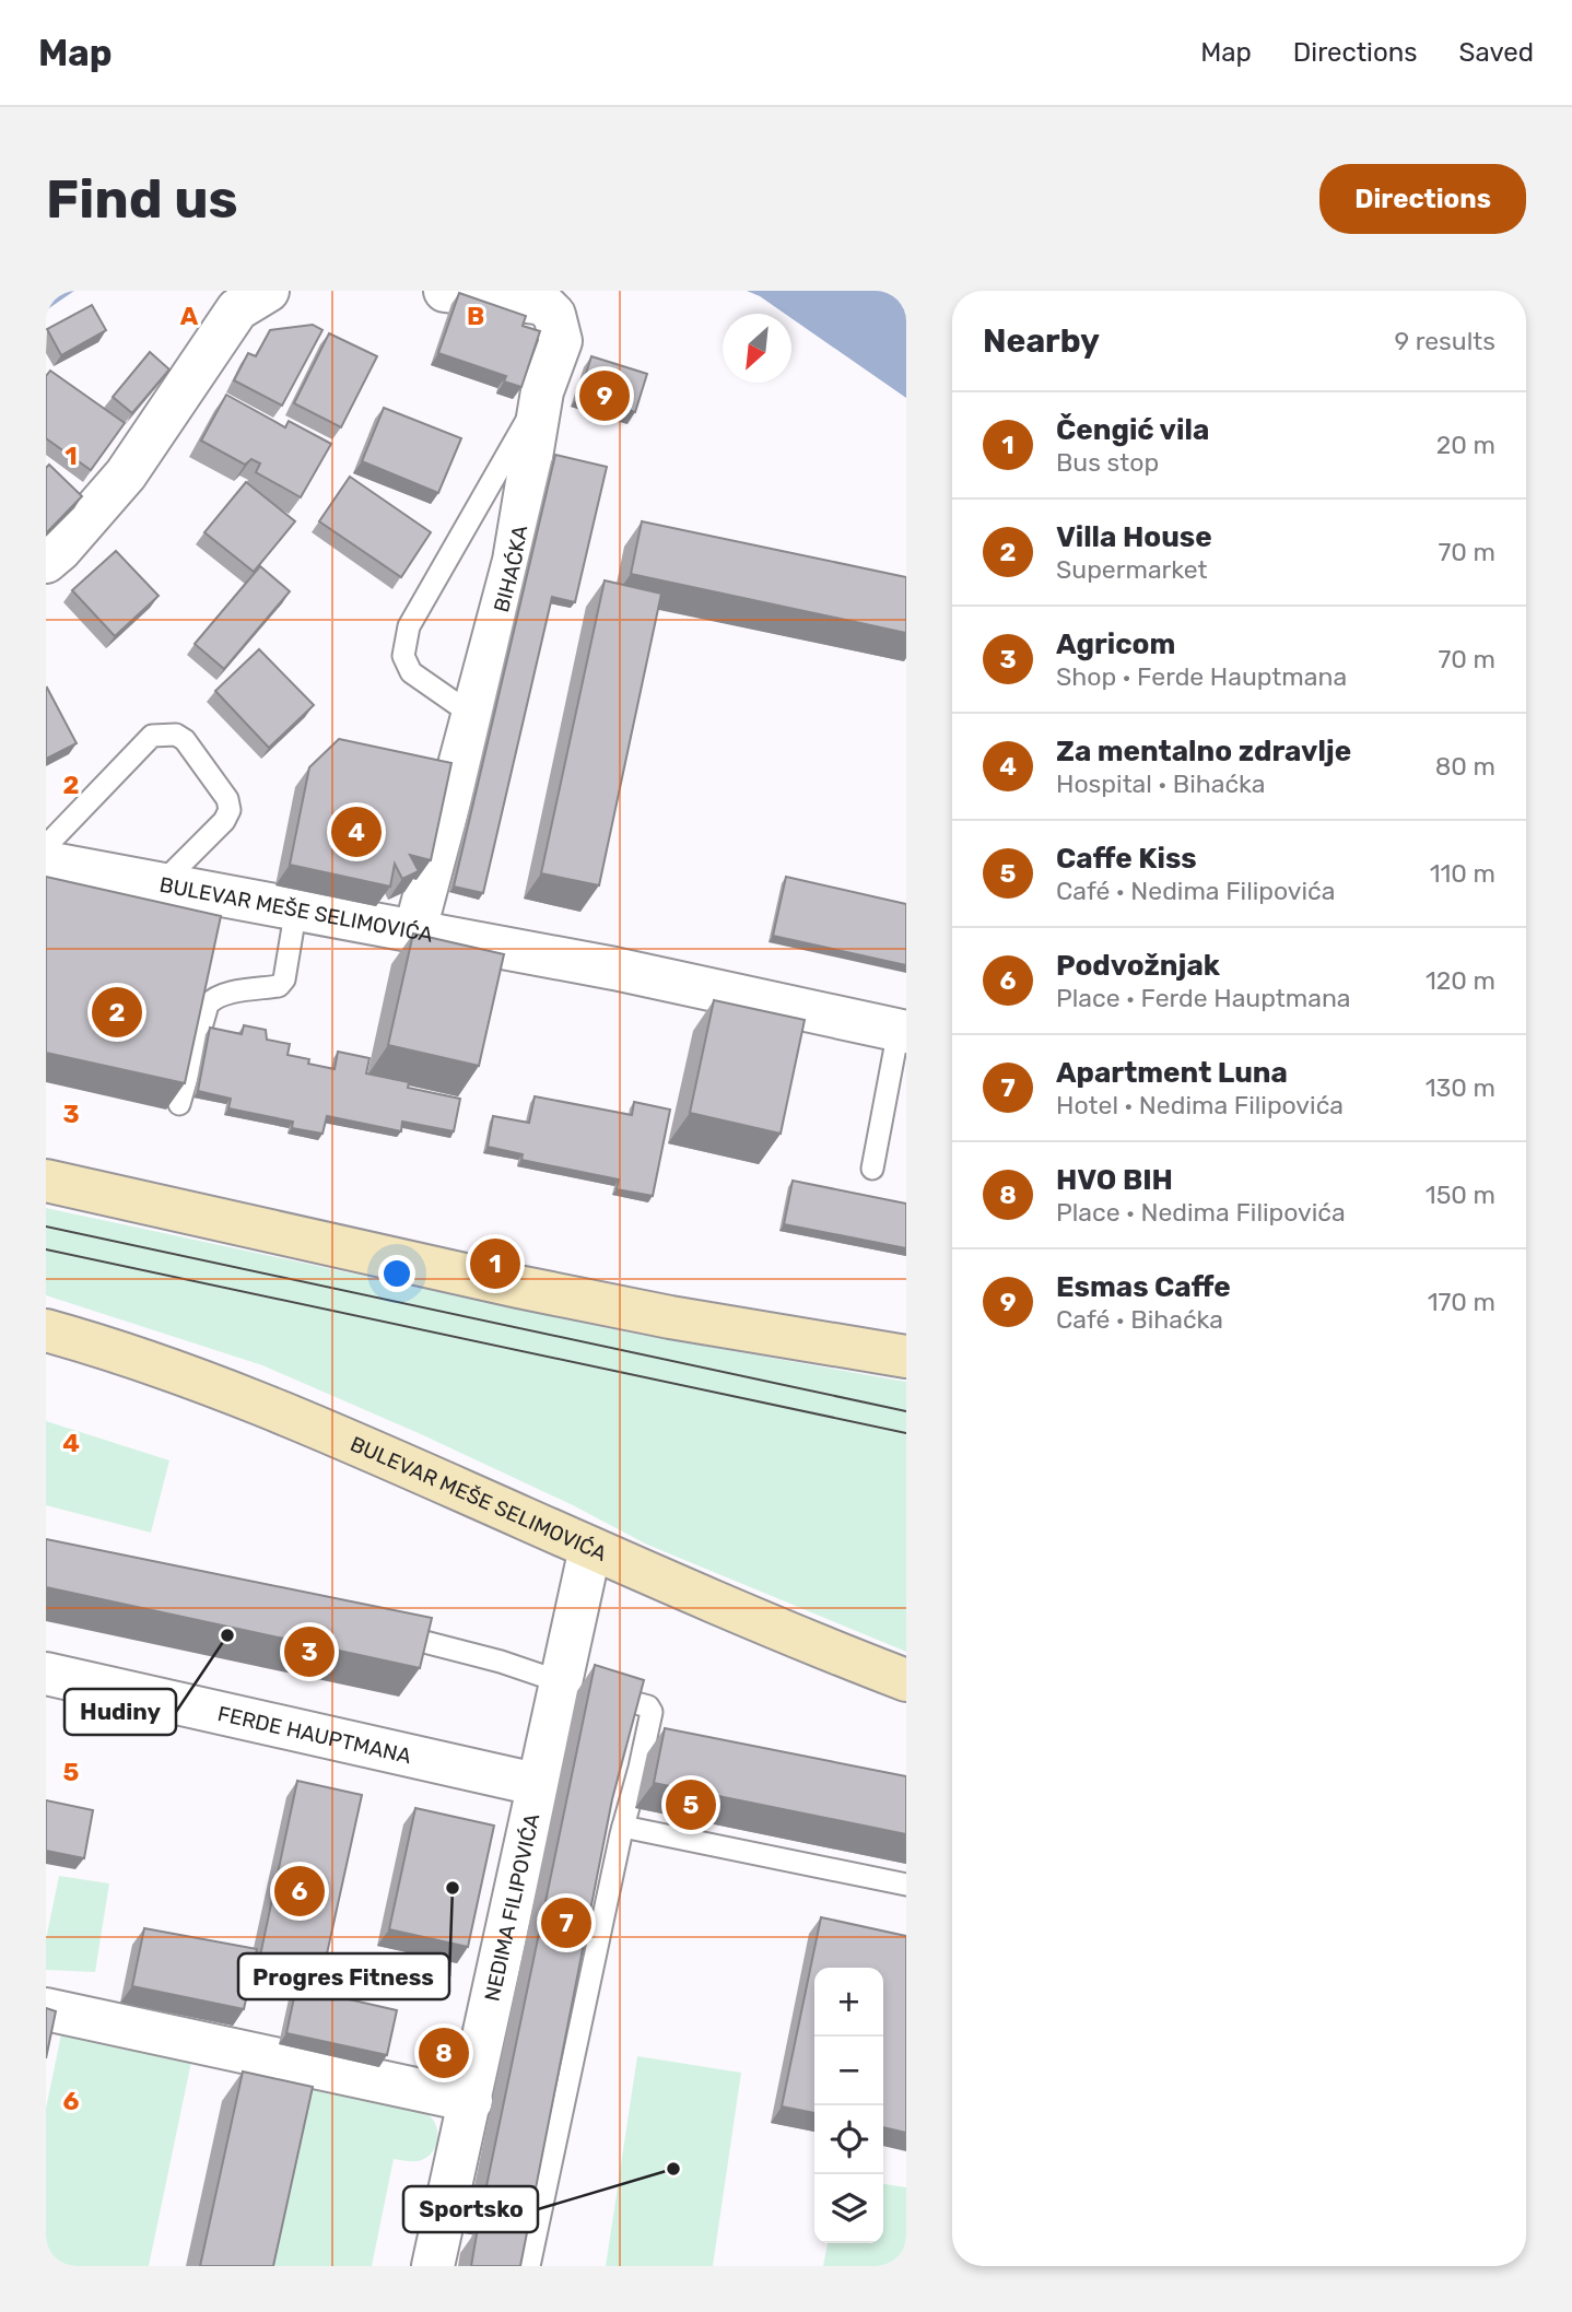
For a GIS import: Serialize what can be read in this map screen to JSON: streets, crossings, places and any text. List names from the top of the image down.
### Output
{
  "streets": {
    "main road": ["BULEVAR MEŠE SELIMOVIĆA"],
    "street": ["BIHAĆKA", "FERDE HAUPTMANA", "NEDIMA FILIPOVIĆA"]
  },
  "crossings": [
    ["BIHAĆKA", "BULEVAR MEŠE SELIMOVIĆA"],
    ["BULEVAR MEŠE SELIMOVIĆA", "NEDIMA FILIPOVIĆA"],
    ["FERDE HAUPTMANA", "NEDIMA FILIPOVIĆA"]
  ],
  "places": ["Hudiny", "Progres Fitness", "Sportsko"],
  "north": "bottom left",
  "page": {
    "header": "Map",
    "nav": ["Map", "Directions", "Saved"],
    "buttons": "Directions",
    "title": "Find us",
    "heading": ["Nearby", "9 results"],
    "pins": [
      "9",
      "4",
      "2",
      "1",
      "3",
      "5",
      "6",
      "7",
      "8"
    ],
    "list": [
      {
        "mark": "1",
        "name": "Čengić vila",
        "note": "Bus stop",
        "value": "20 m"
      },
      {
        "mark": "2",
        "name": "Villa House",
        "note": "Supermarket",
        "value": "70 m"
      },
      {
        "mark": "3",
        "name": "Agricom",
        "note": "Shop · Ferde Hauptmana",
        "value": "70 m"
      },
      {
        "mark": "4",
        "name": "Za mentalno zdravlje",
        "note": "Hospital · Bihaćka",
        "value": "80 m"
      },
      {
        "mark": "5",
        "name": "Caffe Kiss",
        "note": "Café · Nedima Filipovića",
        "value": "110 m"
      },
      {
        "mark": "6",
        "name": "Podvožnjak",
        "note": "Place · Ferde Hauptmana",
        "value": "120 m"
      },
      {
        "mark": "7",
        "name": "Apartment Luna",
        "note": "Hotel · Nedima Filipovića",
        "value": "130 m"
      },
      {
        "mark": "8",
        "name": "HVO BIH",
        "note": "Place · Nedima Filipovića",
        "value": "150 m"
      },
      {
        "mark": "9",
        "name": "Esmas Caffe",
        "note": "Café · Bihaćka",
        "value": "170 m"
      }
    ],
    "map_buttons": ["+", "−"]
  },
  "grid": {
    "columns": ["A", "B"],
    "rows": [
      "1",
      "2",
      "3",
      "4",
      "5",
      "6"
    ]
  }
}
